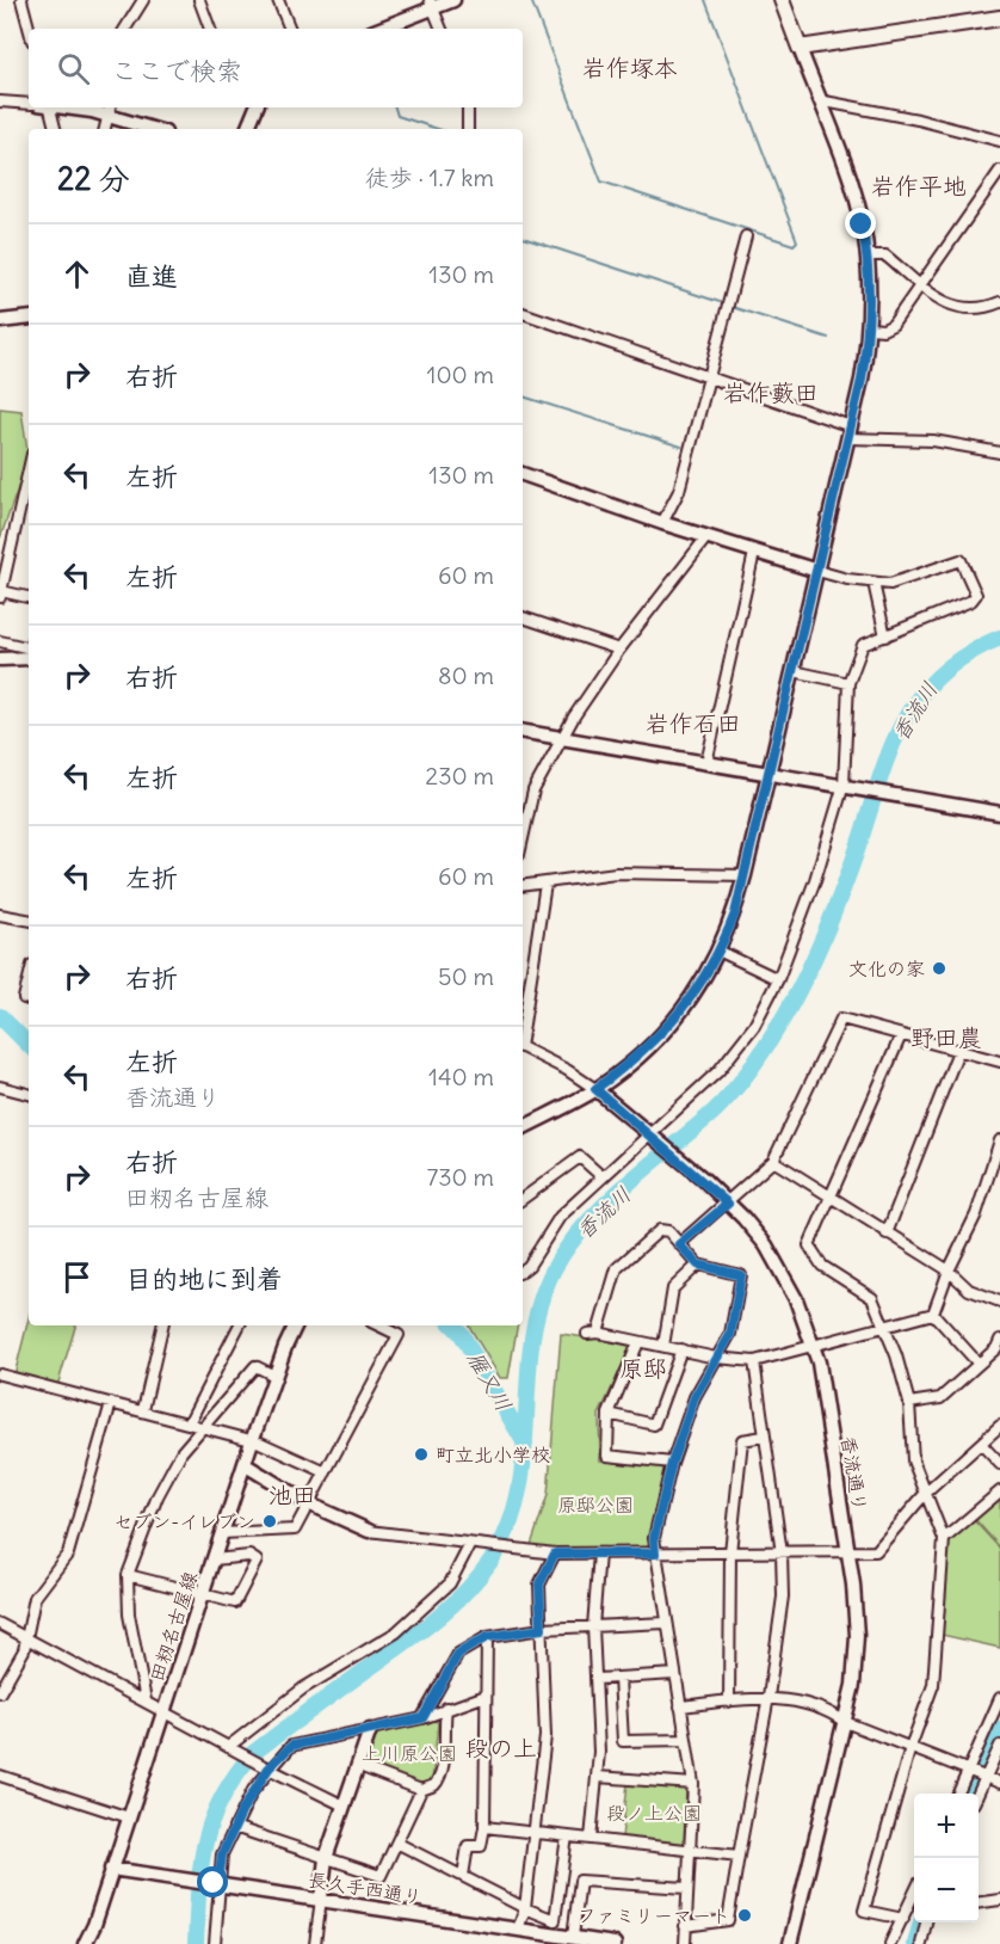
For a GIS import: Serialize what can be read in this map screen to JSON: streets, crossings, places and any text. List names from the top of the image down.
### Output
{
  "streets": {
    "street": ["香流通り", "田籾名古屋線", "長久手西通り"]
  },
  "crossings": [
    ["田籾名古屋線", "長久手西通り"]
  ],
  "districts": [
    "岩作塚本",
    "岩作平地",
    "岩作藪田",
    "岩作石田",
    "野田農",
    "原邸",
    "池田",
    "段の上"
  ],
  "water": ["香流川", "雁又川"],
  "parks": ["原邸公園", "上川原公園", "段ノ上公園"],
  "places": [
    "文化の家",
    "町立北小学校",
    "セブン-イレブン",
    "ファミリーマート"
  ],
  "page": {
    "search": "ここで検索",
    "heading": ["22 分", "徒歩 · 1.7 km"],
    "list": [
      ["直進", "130 m"],
      ["右折", "100 m"],
      ["左折", "130 m"],
      ["左折", "60 m"],
      ["右折", "80 m"],
      ["左折", "230 m"],
      ["左折", "60 m"],
      ["右折", "50 m"],
      ["左折", "香流通り", "140 m"],
      ["右折", "田籾名古屋線", "730 m"],
      "目的地に到着"
    ],
    "map_buttons": ["+", "−"]
  }
}
